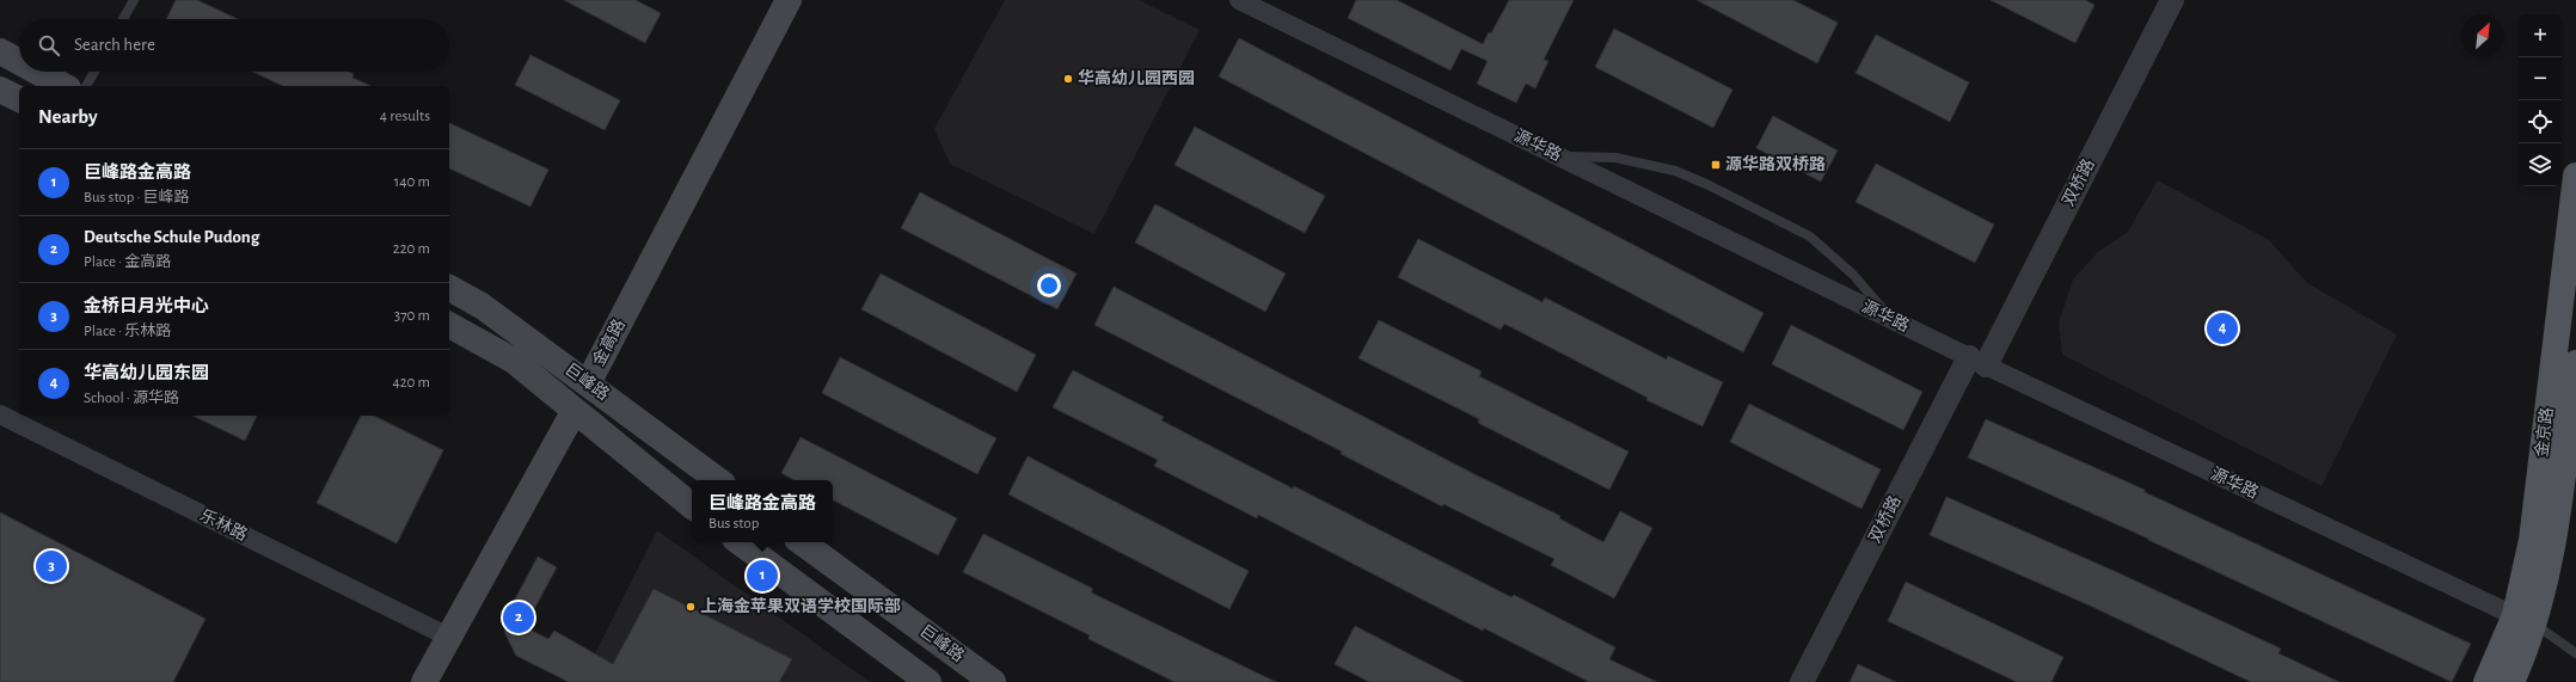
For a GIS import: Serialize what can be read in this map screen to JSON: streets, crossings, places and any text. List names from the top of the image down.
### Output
{
  "streets": {
    "main road": ["金高路", "巨峰路", "金京路"],
    "street": ["源华路", "双桥路", "乐林路"]
  },
  "crossings": [
    ["源华路", "双桥路"],
    ["源华路", "金京路"],
    ["金高路", "巨峰路"],
    ["金高路", "乐林路"]
  ],
  "places": {
    "other": ["华高幼儿园西园", "上海金苹果双语学校国际部"],
    "transit": ["源华路双桥路"]
  },
  "north": "top right",
  "page": {
    "map_buttons": ["+", "−"],
    "search": "Search here",
    "heading": ["Nearby", "4 results"],
    "list": [
      {
        "mark": "1",
        "name": "巨峰路金高路",
        "note": "Bus stop · 巨峰路",
        "value": "140 m"
      },
      {
        "mark": "2",
        "name": "Deutsche Schule Pudong",
        "note": "Place · 金高路",
        "value": "220 m"
      },
      {
        "mark": "3",
        "name": "金桥日月光中心",
        "note": "Place · 乐林路",
        "value": "370 m"
      },
      {
        "mark": "4",
        "name": "华高幼儿园东园",
        "note": "School · 源华路",
        "value": "420 m"
      }
    ],
    "pins": [
      "4",
      "3",
      "1",
      "2"
    ],
    "popup": ["巨峰路金高路", "Bus stop"]
  }
}
